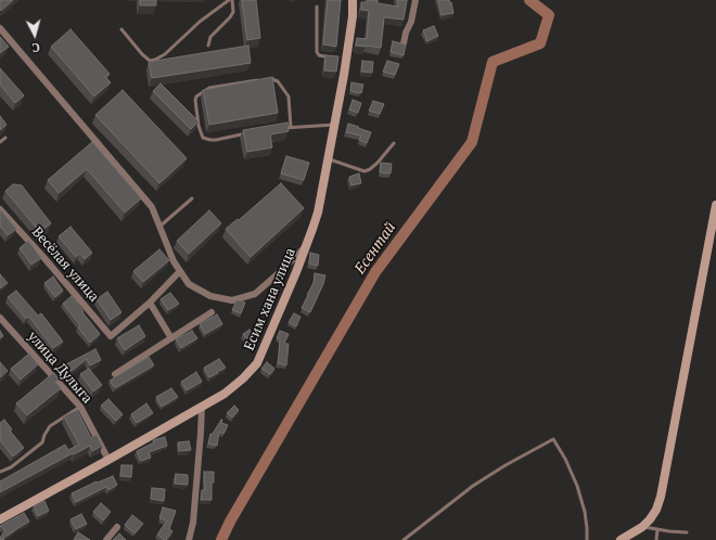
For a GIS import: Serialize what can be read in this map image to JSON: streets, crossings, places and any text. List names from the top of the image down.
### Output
{
  "streets": {
    "street": ["Весёлая улица", "Есим хана улица", "улица Дулыга"]
  },
  "crossings": [
    ["Есим хана улица", "улица Дулыга"]
  ],
  "water": ["Есентай"],
  "north": "bottom"
}
